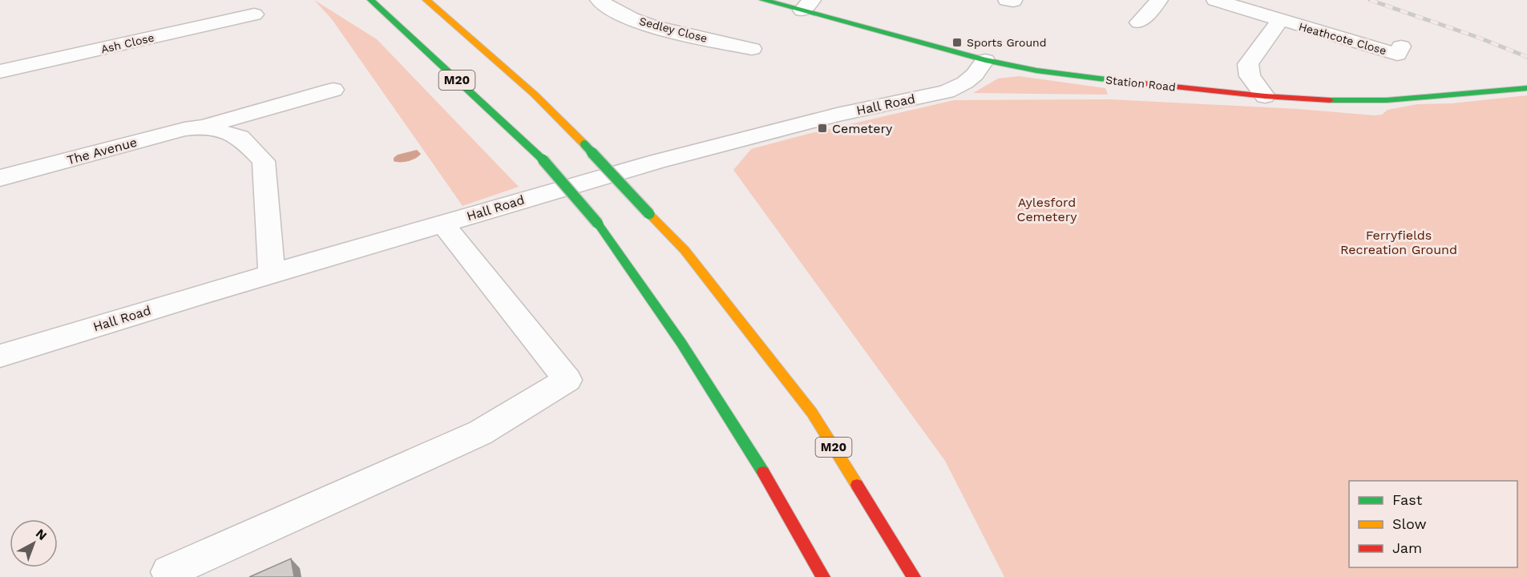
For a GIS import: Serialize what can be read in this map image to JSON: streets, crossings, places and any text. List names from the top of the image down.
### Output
{
  "streets": {
    "main road": ["M20", "Station Road"],
    "street": [
      "Sedley Close",
      "Heathcote Close",
      "Ash Close",
      "Hall Road",
      "The Avenue"
    ]
  },
  "crossings": [
    ["Station Road", "Hall Road"],
    ["Hall Road", "The Avenue"]
  ],
  "parks": ["Aylesford Cemetery", "Ferryfields Recreation Ground"],
  "places": {
    "transit": ["Sports Ground", "Cemetery"]
  },
  "legend": ["Fast", "Slow", "Jam"],
  "north": "top right"
}
